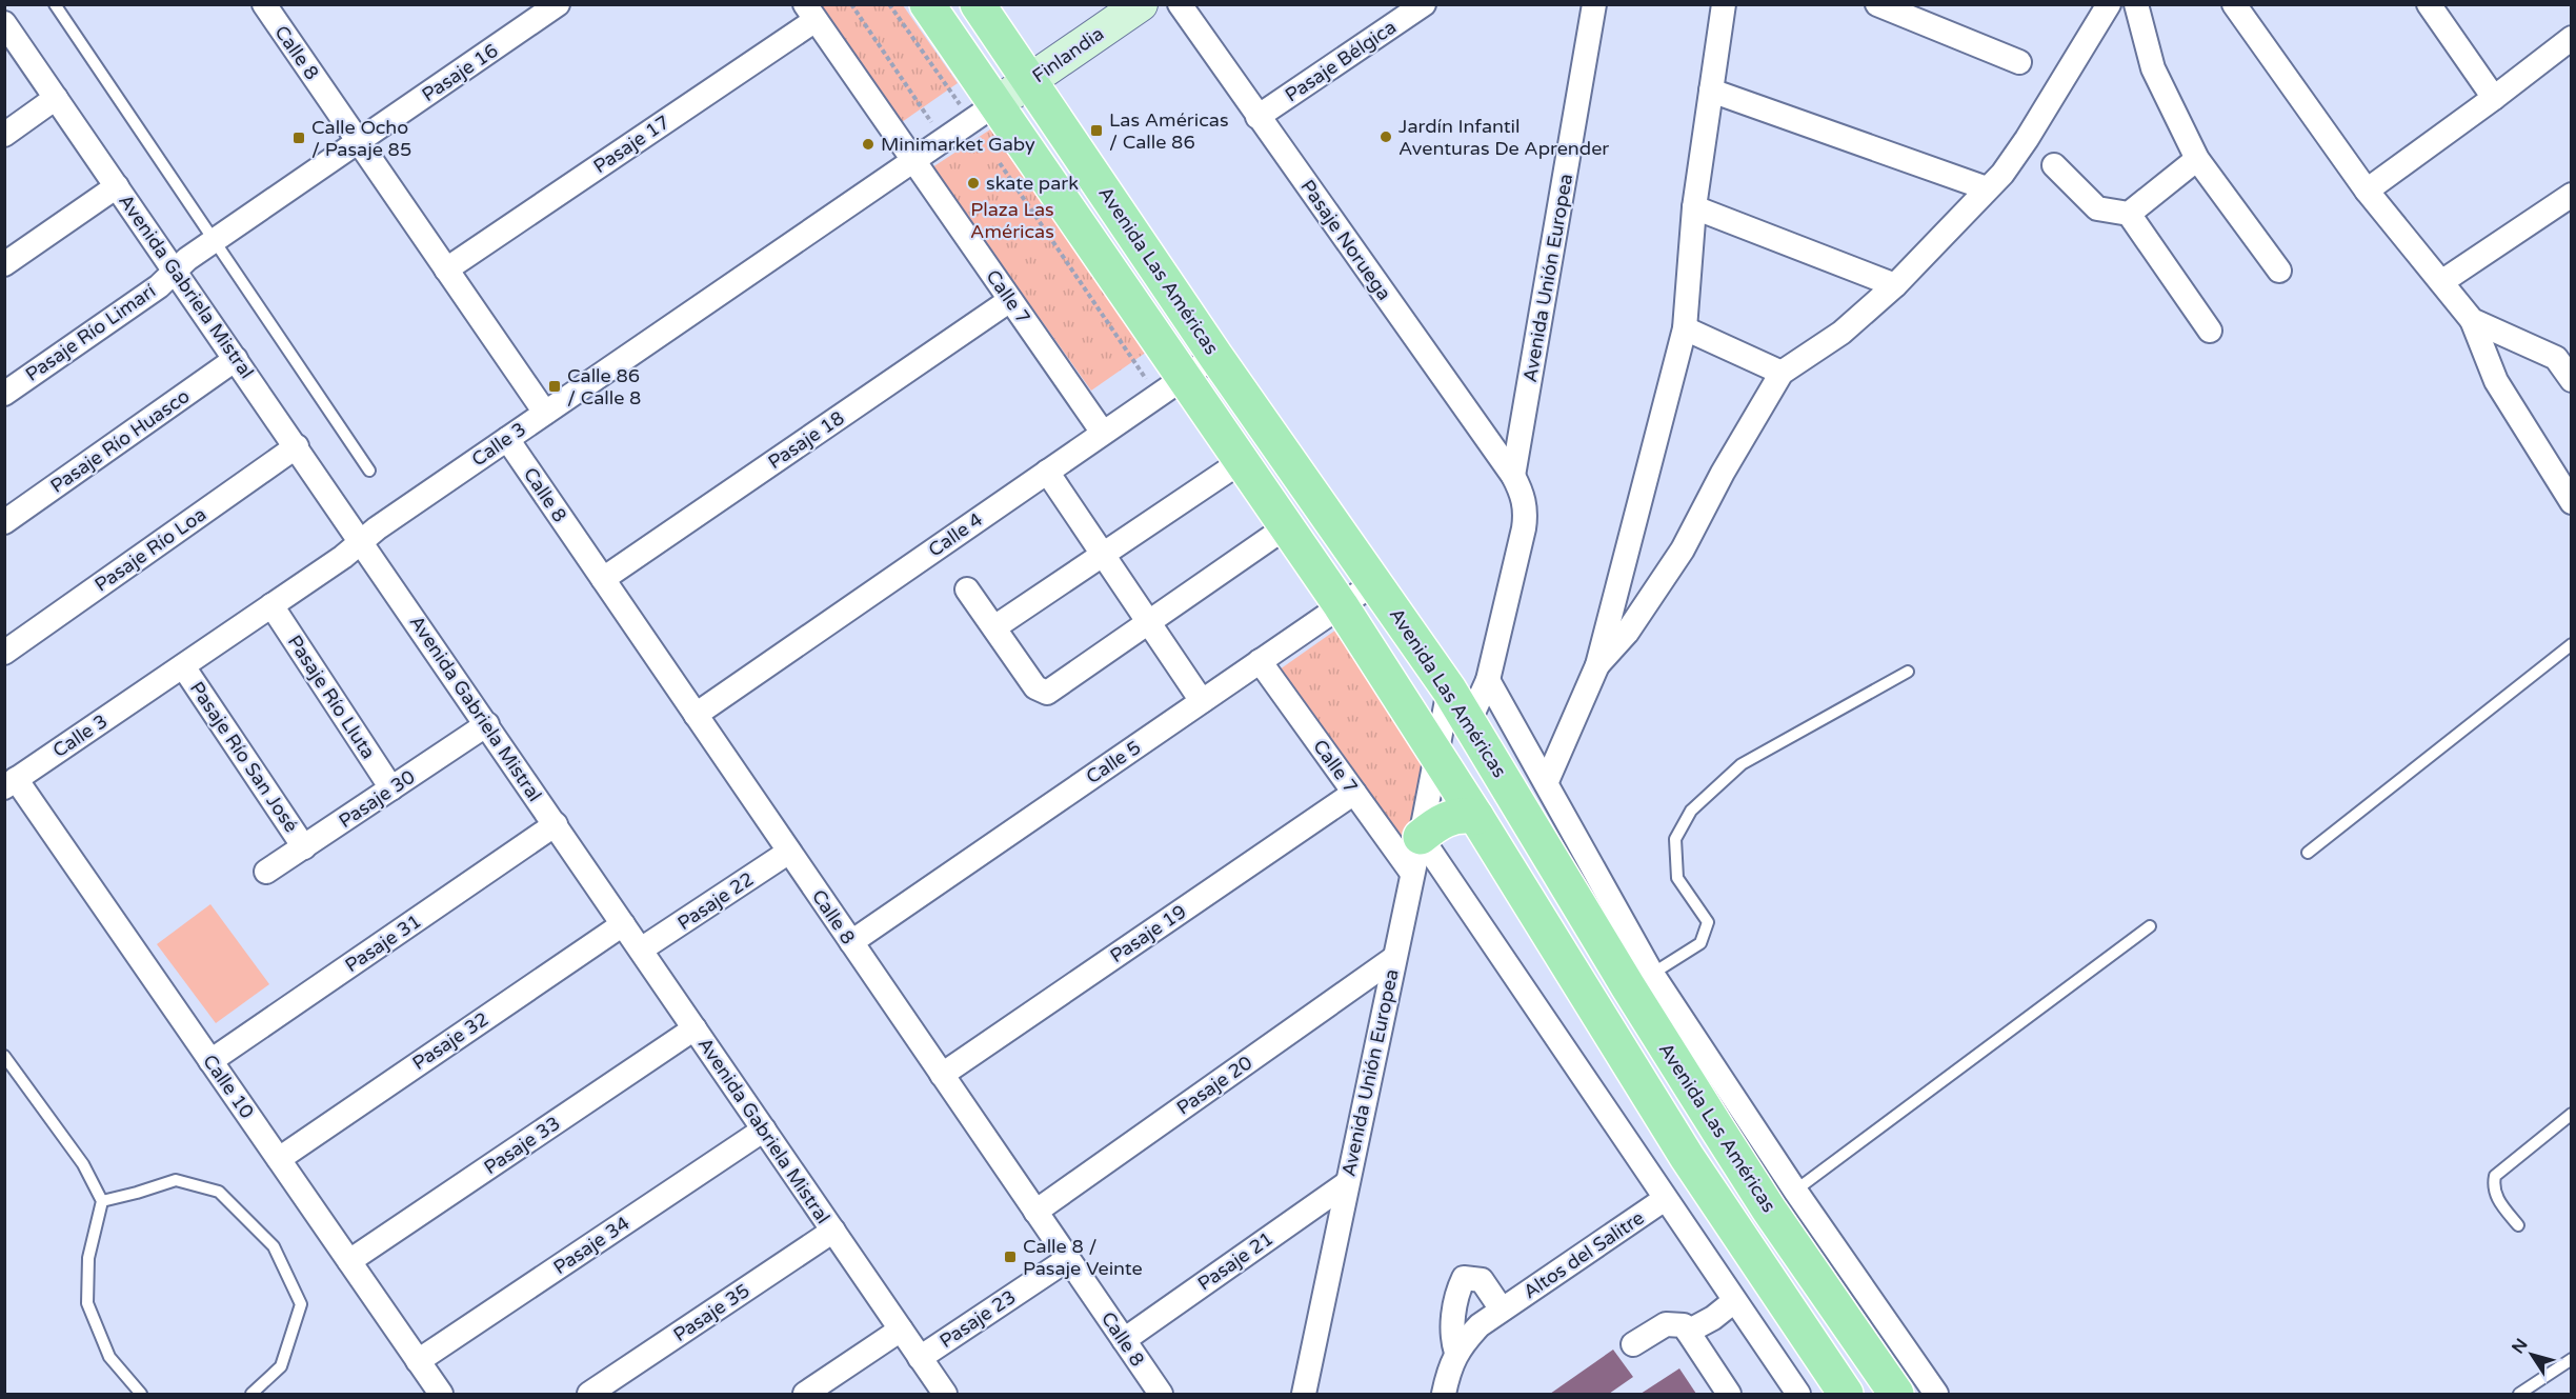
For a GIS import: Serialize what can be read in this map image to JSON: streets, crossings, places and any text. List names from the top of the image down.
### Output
{
  "streets": {
    "main road": ["Avenida Las Américas"],
    "street": [
      "Calle 8",
      "Finlandia",
      "Pasaje Bélgica",
      "Pasaje 16",
      "Pasaje 17",
      "Pasaje Noruega",
      "Avenida Unión Europea",
      "Avenida Gabriela Mistral",
      "Calle 7",
      "Pasaje Río Limarí",
      "Pasaje 18",
      "Pasaje Río Huasco",
      "Calle 3",
      "Calle 4",
      "Pasaje Río Loa",
      "Pasaje Río Lluta",
      "Pasaje Río San José",
      "Calle 5",
      "Pasaje 30",
      "Pasaje 22",
      "Pasaje 19",
      "Pasaje 31",
      "Pasaje 32",
      "Pasaje 20",
      "Calle 10",
      "Pasaje 33",
      "Pasaje 34",
      "Altos del Salitre",
      "Pasaje 21",
      "Pasaje 35",
      "Pasaje 23"
    ]
  },
  "crossings": [
    ["Calle 8", "Pasaje 16"],
    ["Calle 8", "Pasaje 17"],
    ["Calle 8", "Pasaje 18"],
    ["Calle 8", "Calle 3"],
    ["Calle 8", "Calle 4"],
    ["Calle 8", "Calle 5"],
    ["Calle 8", "Pasaje 22"],
    ["Calle 8", "Pasaje 19"],
    ["Calle 8", "Pasaje 20"],
    ["Calle 8", "Pasaje 21"],
    ["Calle 8", "Pasaje 23"],
    ["Finlandia", "Avenida Las Américas"],
    ["Finlandia", "Calle 3"],
    ["Pasaje Bélgica", "Pasaje Noruega"],
    ["Pasaje 16", "Avenida Gabriela Mistral"],
    ["Pasaje 16", "Pasaje Río Limarí"],
    ["Pasaje 17", "Calle 7"],
    ["Pasaje Noruega", "Avenida Las Américas"],
    ["Pasaje Noruega", "Avenida Unión Europea"],
    ["Avenida Las Américas", "Avenida Unión Europea"],
    ["Avenida Las Américas", "Calle 3"],
    ["Avenida Las Américas", "Calle 4"],
    ["Avenida Las Américas", "Calle 5"],
    ["Avenida Unión Europea", "Calle 7"],
    ["Avenida Unión Europea", "Pasaje 20"],
    ["Avenida Unión Europea", "Pasaje 21"],
    ["Avenida Gabriela Mistral", "Pasaje Río Limarí"],
    ["Avenida Gabriela Mistral", "Pasaje Río Huasco"],
    ["Avenida Gabriela Mistral", "Calle 3"],
    ["Avenida Gabriela Mistral", "Pasaje Río Loa"],
    ["Avenida Gabriela Mistral", "Pasaje 30"],
    ["Avenida Gabriela Mistral", "Pasaje 22"],
    ["Avenida Gabriela Mistral", "Pasaje 31"],
    ["Avenida Gabriela Mistral", "Pasaje 32"],
    ["Avenida Gabriela Mistral", "Pasaje 33"],
    ["Avenida Gabriela Mistral", "Pasaje 34"],
    ["Avenida Gabriela Mistral", "Pasaje 35"],
    ["Avenida Gabriela Mistral", "Pasaje 23"],
    ["Calle 7", "Pasaje 18"],
    ["Calle 7", "Calle 3"],
    ["Calle 7", "Calle 4"],
    ["Calle 7", "Calle 5"],
    ["Calle 7", "Pasaje 19"],
    ["Calle 3", "Pasaje Río Lluta"],
    ["Calle 3", "Pasaje Río San José"],
    ["Calle 3", "Calle 10"],
    ["Pasaje Río Lluta", "Pasaje 30"],
    ["Pasaje Río San José", "Pasaje 30"],
    ["Pasaje 31", "Calle 10"],
    ["Pasaje 32", "Calle 10"],
    ["Calle 10", "Pasaje 33"],
    ["Calle 10", "Pasaje 34"]
  ],
  "parks": ["Plaza Las Américas"],
  "places": {
    "transit": [
      "Las Américas / Calle 86",
      "Calle Ocho / Pasaje 85",
      "Calle 86 / Calle 8",
      "Calle 8 / Pasaje Veinte"
    ],
    "other": ["Jardín Infantil Aventuras De Aprender", "Minimarket Gaby", "skate park"]
  },
  "north": "top left"
}
